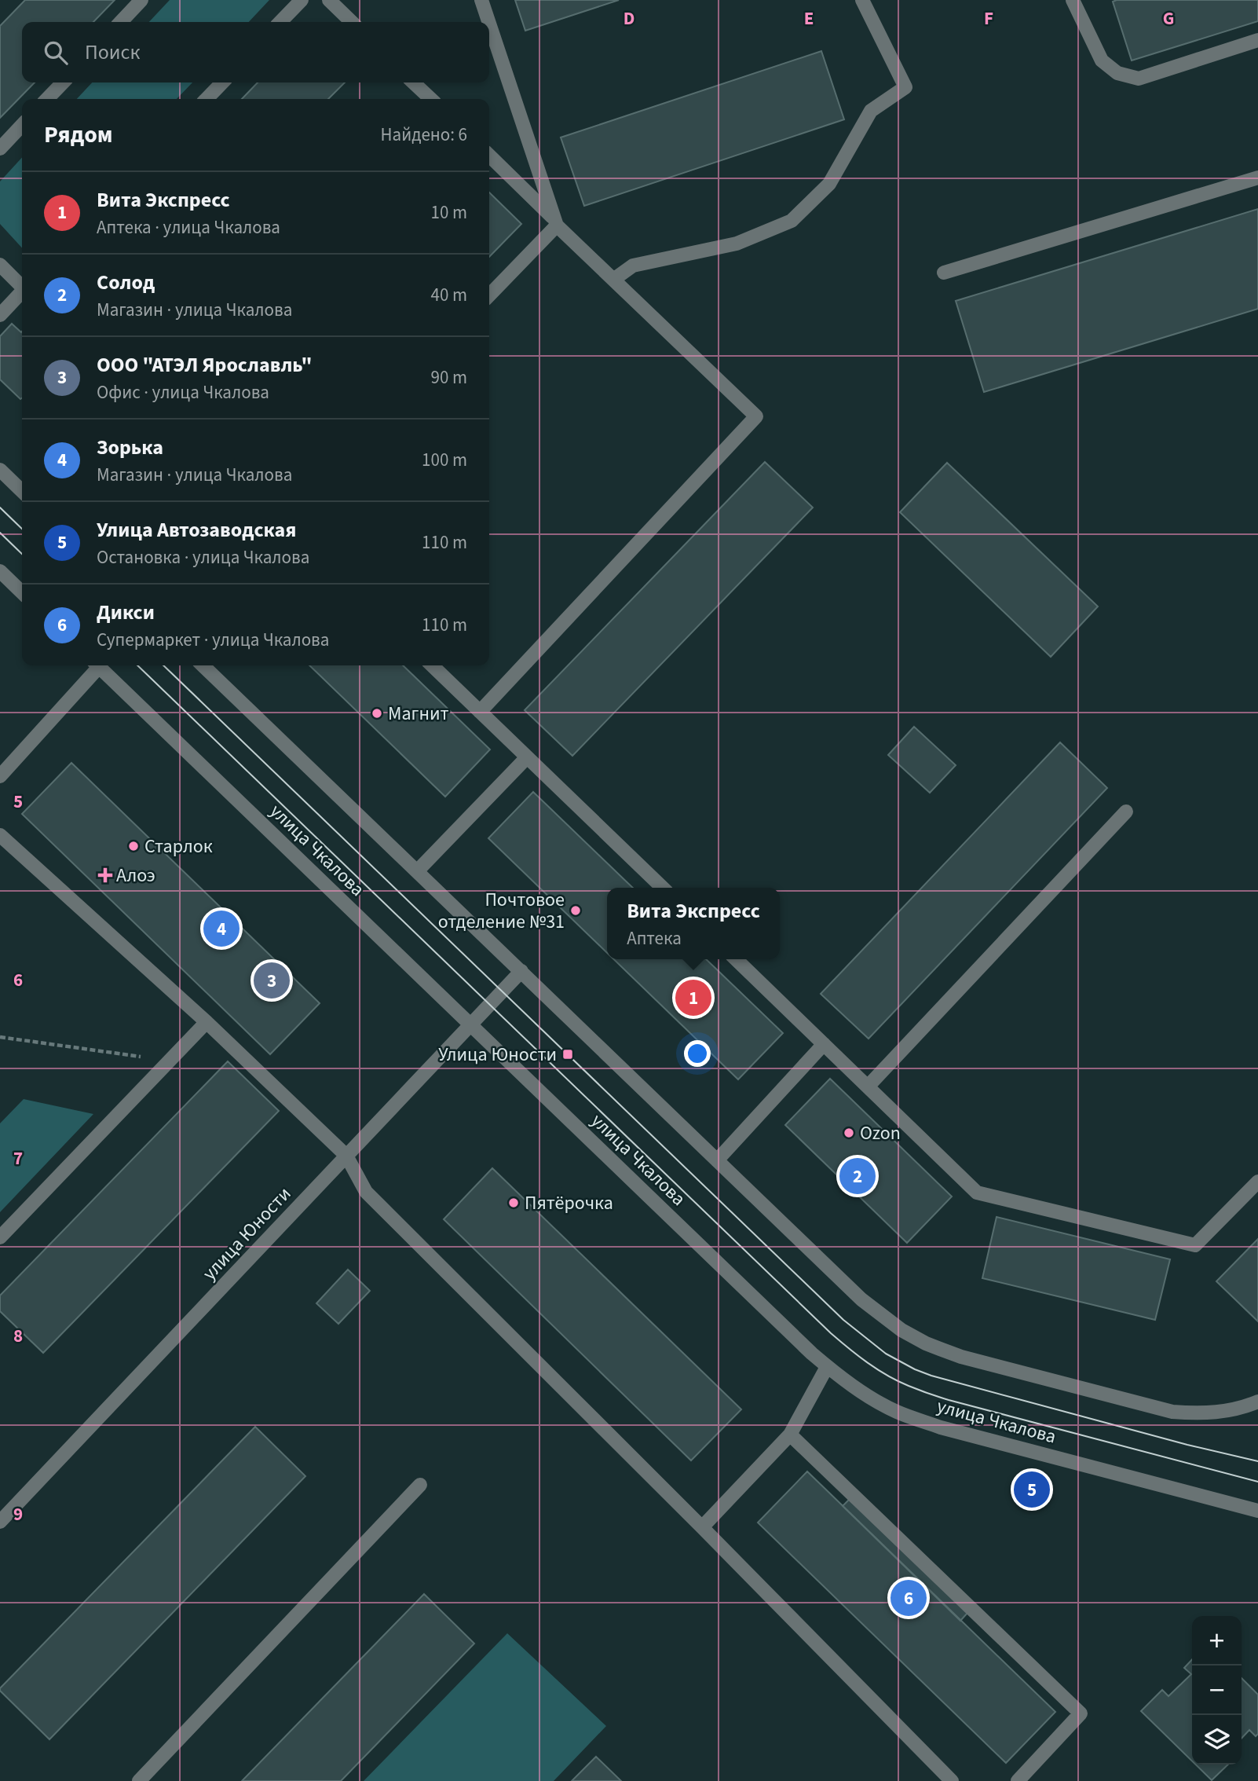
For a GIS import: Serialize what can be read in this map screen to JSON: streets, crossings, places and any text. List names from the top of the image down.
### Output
{
  "streets": {
    "street": ["улица Чкалова", "улица Юности"]
  },
  "crossings": [
    ["улица Чкалова", "улица Юности"]
  ],
  "places": {
    "other": [
      "Магнит",
      "Старлок",
      "Почтовое отделение №31",
      "Ozon",
      "Пятёрочка"
    ],
    "health": ["Алоэ"],
    "transit": ["Улица Юности"]
  },
  "page": {
    "search": "Поиск",
    "heading": ["Рядом", "Найдено: 6"],
    "list": [
      {
        "mark": "1",
        "name": "Вита Экспресс",
        "note": "Аптека · улица Чкалова",
        "value": "10 m"
      },
      {
        "mark": "2",
        "name": "Солод",
        "note": "Магазин · улица Чкалова",
        "value": "40 m"
      },
      {
        "mark": "3",
        "name": "ООО \"АТЭЛ Ярославль\"",
        "note": "Офис · улица Чкалова",
        "value": "90 m"
      },
      {
        "mark": "4",
        "name": "Зорька",
        "note": "Магазин · улица Чкалова",
        "value": "100 m"
      },
      {
        "mark": "5",
        "name": "Улица Автозаводская",
        "note": "Остановка · улица Чкалова",
        "value": "110 m"
      },
      {
        "mark": "6",
        "name": "Дикси",
        "note": "Супермаркет · улица Чкалова",
        "value": "110 m"
      }
    ],
    "popup": ["Вита Экспресс", "Аптека"],
    "pins": [
      "4",
      "3",
      "1",
      "2",
      "5",
      "6"
    ],
    "map_buttons": ["+", "−"]
  },
  "grid": {
    "columns": [
      "D",
      "E",
      "F",
      "G"
    ],
    "rows": [
      "5",
      "6",
      "7",
      "8",
      "9"
    ]
  }
}
